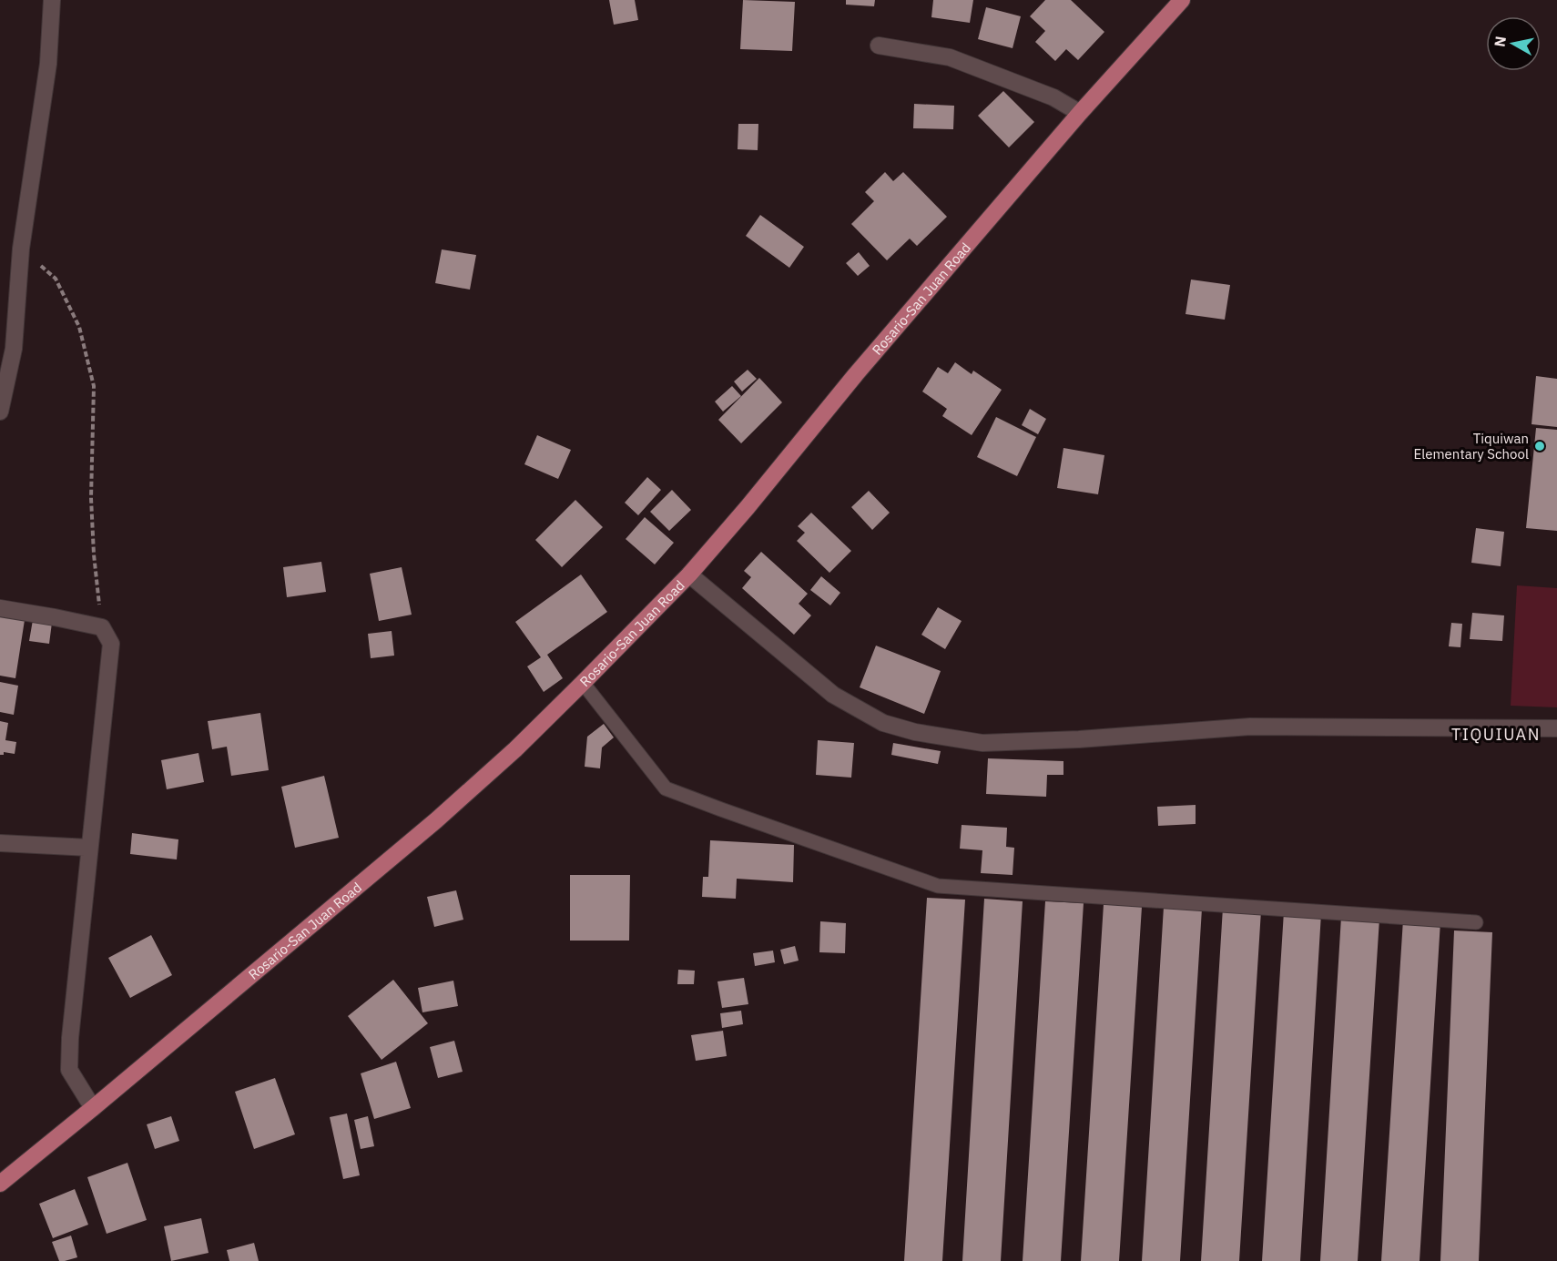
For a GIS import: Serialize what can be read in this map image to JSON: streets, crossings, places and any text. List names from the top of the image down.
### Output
{
  "streets": {
    "main road": ["Rosario-San Juan Road"]
  },
  "districts": ["TIQUIUAN"],
  "places": ["Tiquiwan Elementary School"],
  "north": "left"
}
